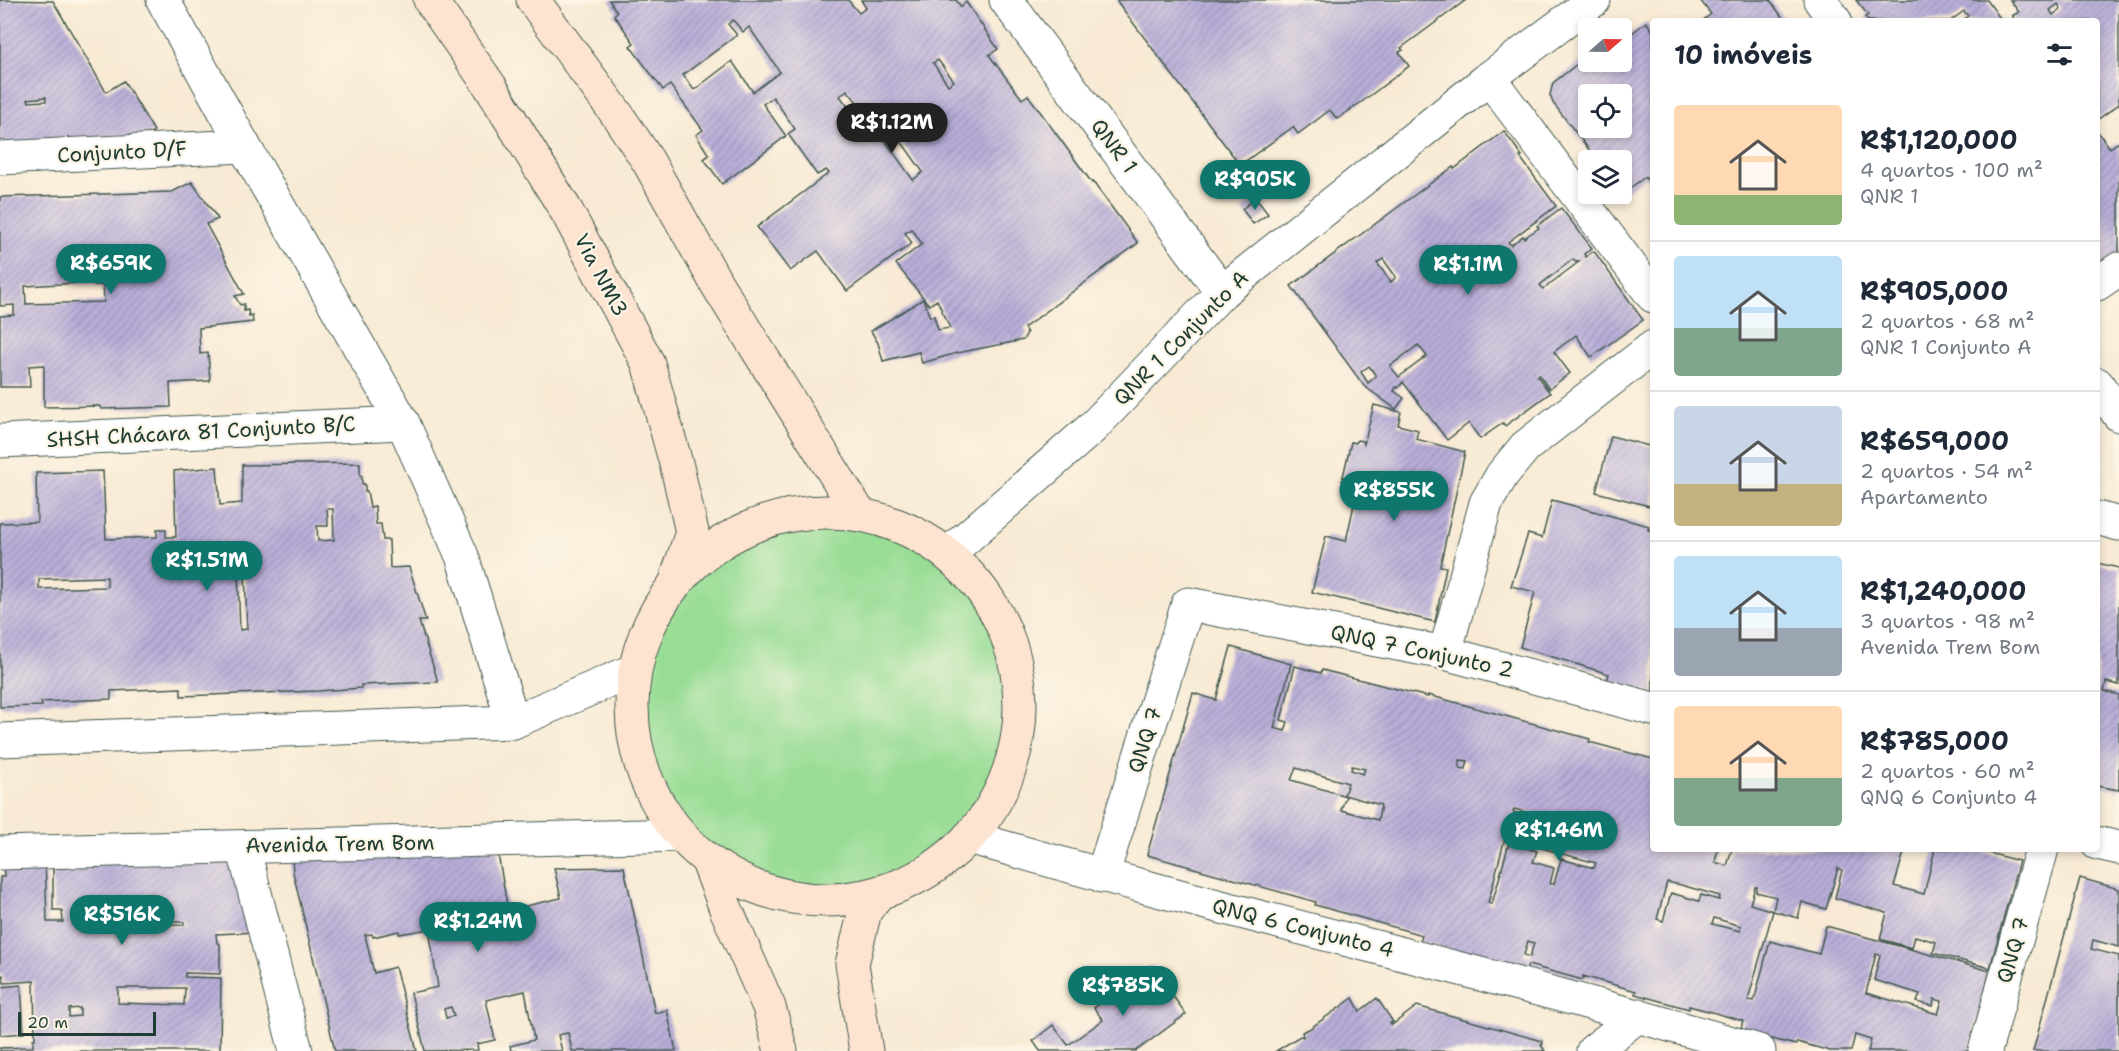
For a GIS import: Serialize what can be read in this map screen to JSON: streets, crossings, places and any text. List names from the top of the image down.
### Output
{
  "streets": {
    "main road": ["Via NM3"],
    "street": [
      "QNR 1",
      "Conjunto D/F",
      "QNR 1 Conjunto A",
      "SHSH Chácara 81 Conjunto B/C",
      "QNQ 7 Conjunto 2",
      "QNQ 7",
      "Avenida Trem Bom",
      "QNQ 6 Conjunto 4"
    ]
  },
  "crossings": [
    ["QNR 1", "QNR 1 Conjunto A"],
    ["QNQ 7 Conjunto 2", "QNQ 7"],
    ["QNQ 7", "QNQ 6 Conjunto 4"]
  ],
  "scale_bar": "20 m",
  "north": "right",
  "page": {
    "heading": "10 imóveis",
    "list": [
      {
        "name": "R$1,120,000",
        "note": "4 quartos · 100 m² · QNR 1"
      },
      {
        "name": "R$905,000",
        "note": "2 quartos · 68 m² · QNR 1 Conjunto A"
      },
      {
        "name": "R$659,000",
        "note": "2 quartos · 54 m² · Apartamento"
      },
      {
        "name": "R$1,240,000",
        "note": "3 quartos · 98 m² · Avenida Trem Bom"
      },
      {
        "name": "R$785,000",
        "note": "2 quartos · 60 m² · QNQ 6 Conjunto 4"
      }
    ],
    "price": [
      "R$1.12M",
      "R$905K",
      "R$659K",
      "R$1.1M",
      "R$855K",
      "R$1.51M",
      "R$1.46M",
      "R$516K",
      "R$1.24M",
      "R$785K"
    ],
    "scale": "20 m"
  }
}
